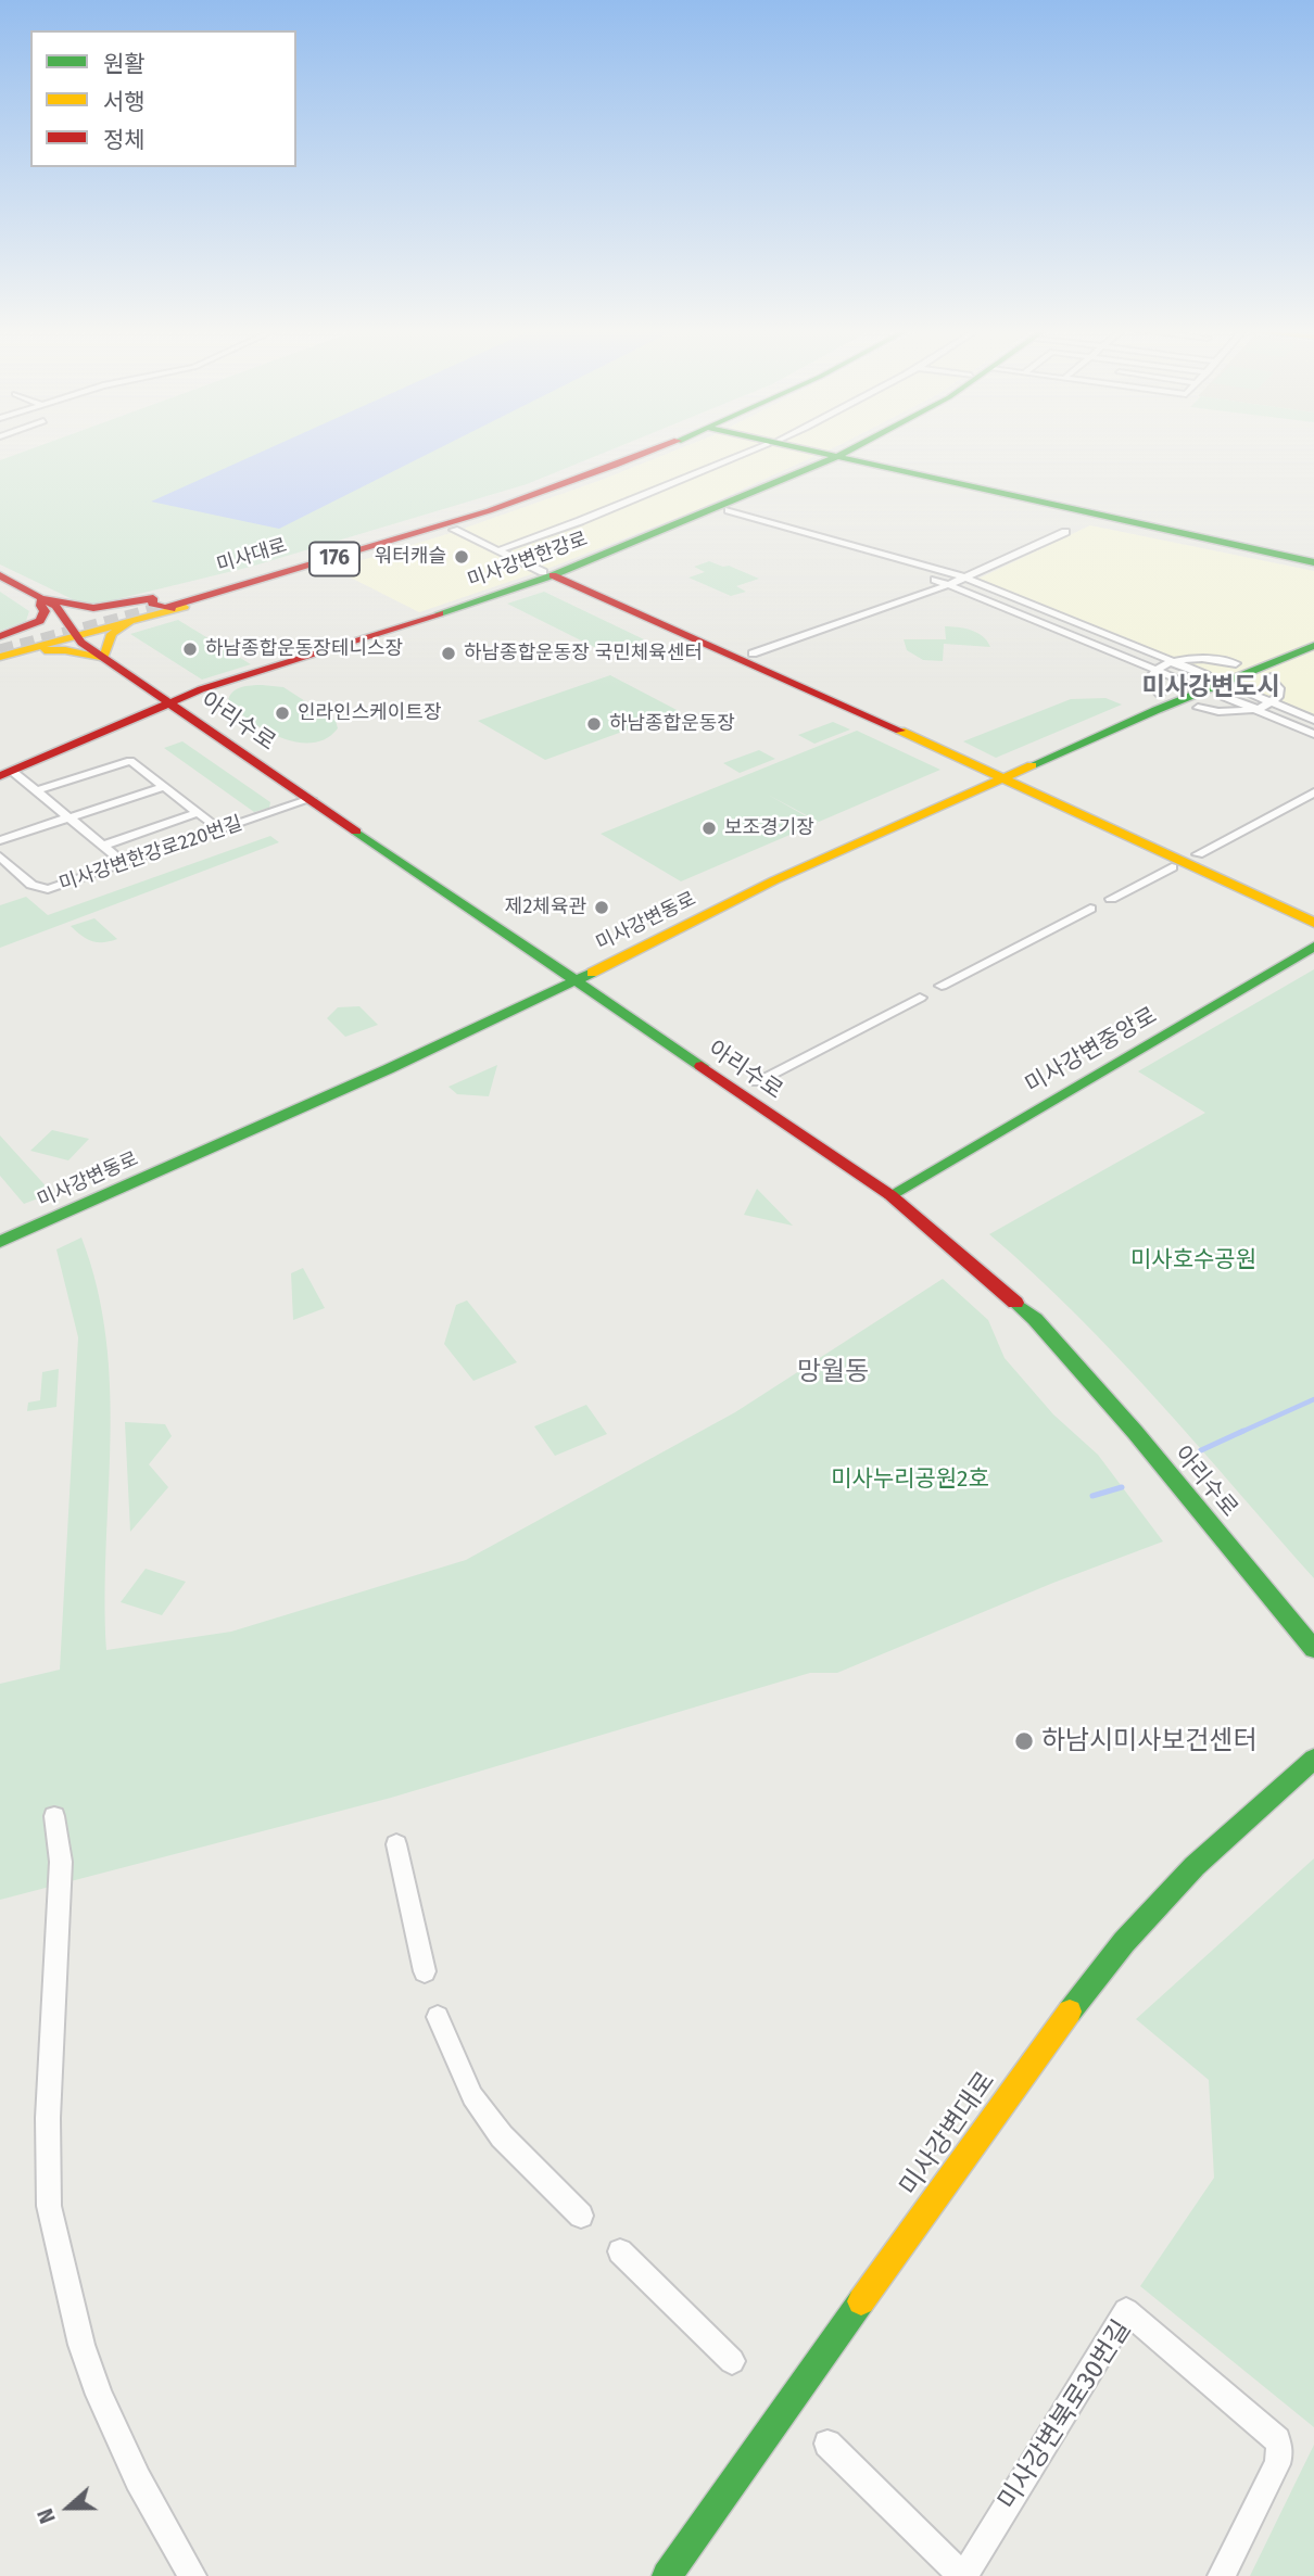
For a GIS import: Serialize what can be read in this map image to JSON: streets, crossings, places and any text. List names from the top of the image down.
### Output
{
  "streets": {
    "main road": [
      "미사대로",
      "176",
      "미사강변한강로",
      "아리수로",
      "미사강변동로",
      "미사강변중앙로",
      "미사강변대로"
    ],
    "street": ["미사강변한강로220번길", "미사강변북로30번길"]
  },
  "crossings": [
    ["미사강변한강로", "아리수로"],
    ["아리수로", "미사강변한강로220번길"],
    ["아리수로", "미사강변동로"],
    ["아리수로", "미사강변중앙로"]
  ],
  "districts": ["미사강변도시", "망월동"],
  "parks": ["미사호수공원", "미사누리공원2호"],
  "places": [
    "워터캐슬",
    "하남종합운동장테니스장",
    "하남종합운동장 국민체육센터",
    "인라인스케이트장",
    "하남종합운동장",
    "보조경기장",
    "제2체육관",
    "하남시미사보건센터"
  ],
  "legend": ["원활", "서행", "정체"],
  "north": "left"
}
